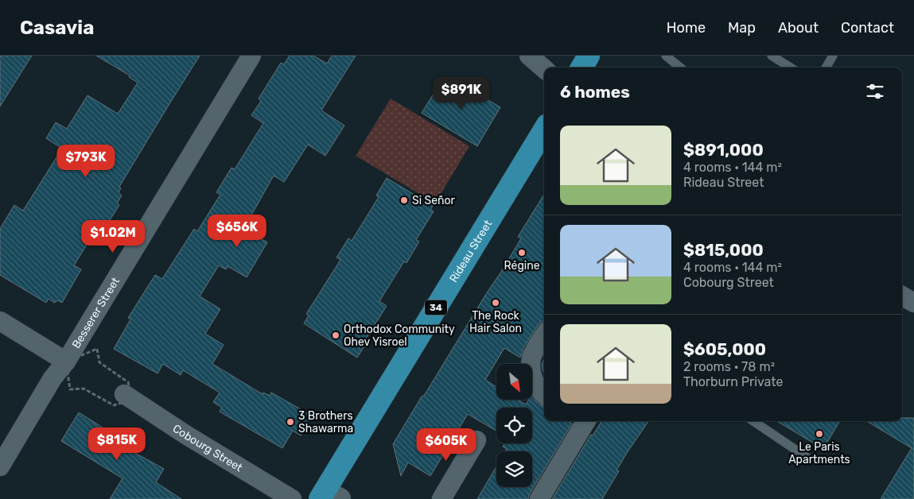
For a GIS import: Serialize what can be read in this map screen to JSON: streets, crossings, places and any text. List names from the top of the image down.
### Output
{
  "streets": {
    "main road": ["Rideau Street", "34"],
    "street": ["Besserer Street", "Cobourg Street"]
  },
  "places": [
    "Si Señor",
    "Régine",
    "The Rock Hair Salon",
    "Orthodox Community Ohev Yisroel",
    "3 Brothers Shawarma",
    "Le Paris Apartments"
  ],
  "north": "bottom right",
  "page": {
    "header": "Casavia",
    "nav": [
      "Home",
      "Map",
      "About",
      "Contact"
    ],
    "heading": "6 homes",
    "price": [
      "$891K",
      "$793K",
      "$656K",
      "$1.02M",
      "$815K",
      "$605K"
    ],
    "list": [
      {
        "name": "$891,000",
        "note": "4 rooms · 144 m² · Rideau Street"
      },
      {
        "name": "$815,000",
        "note": "4 rooms · 144 m² · Cobourg Street"
      },
      {
        "name": "$605,000",
        "note": "2 rooms · 78 m² · Thorburn Private"
      }
    ]
  }
}
